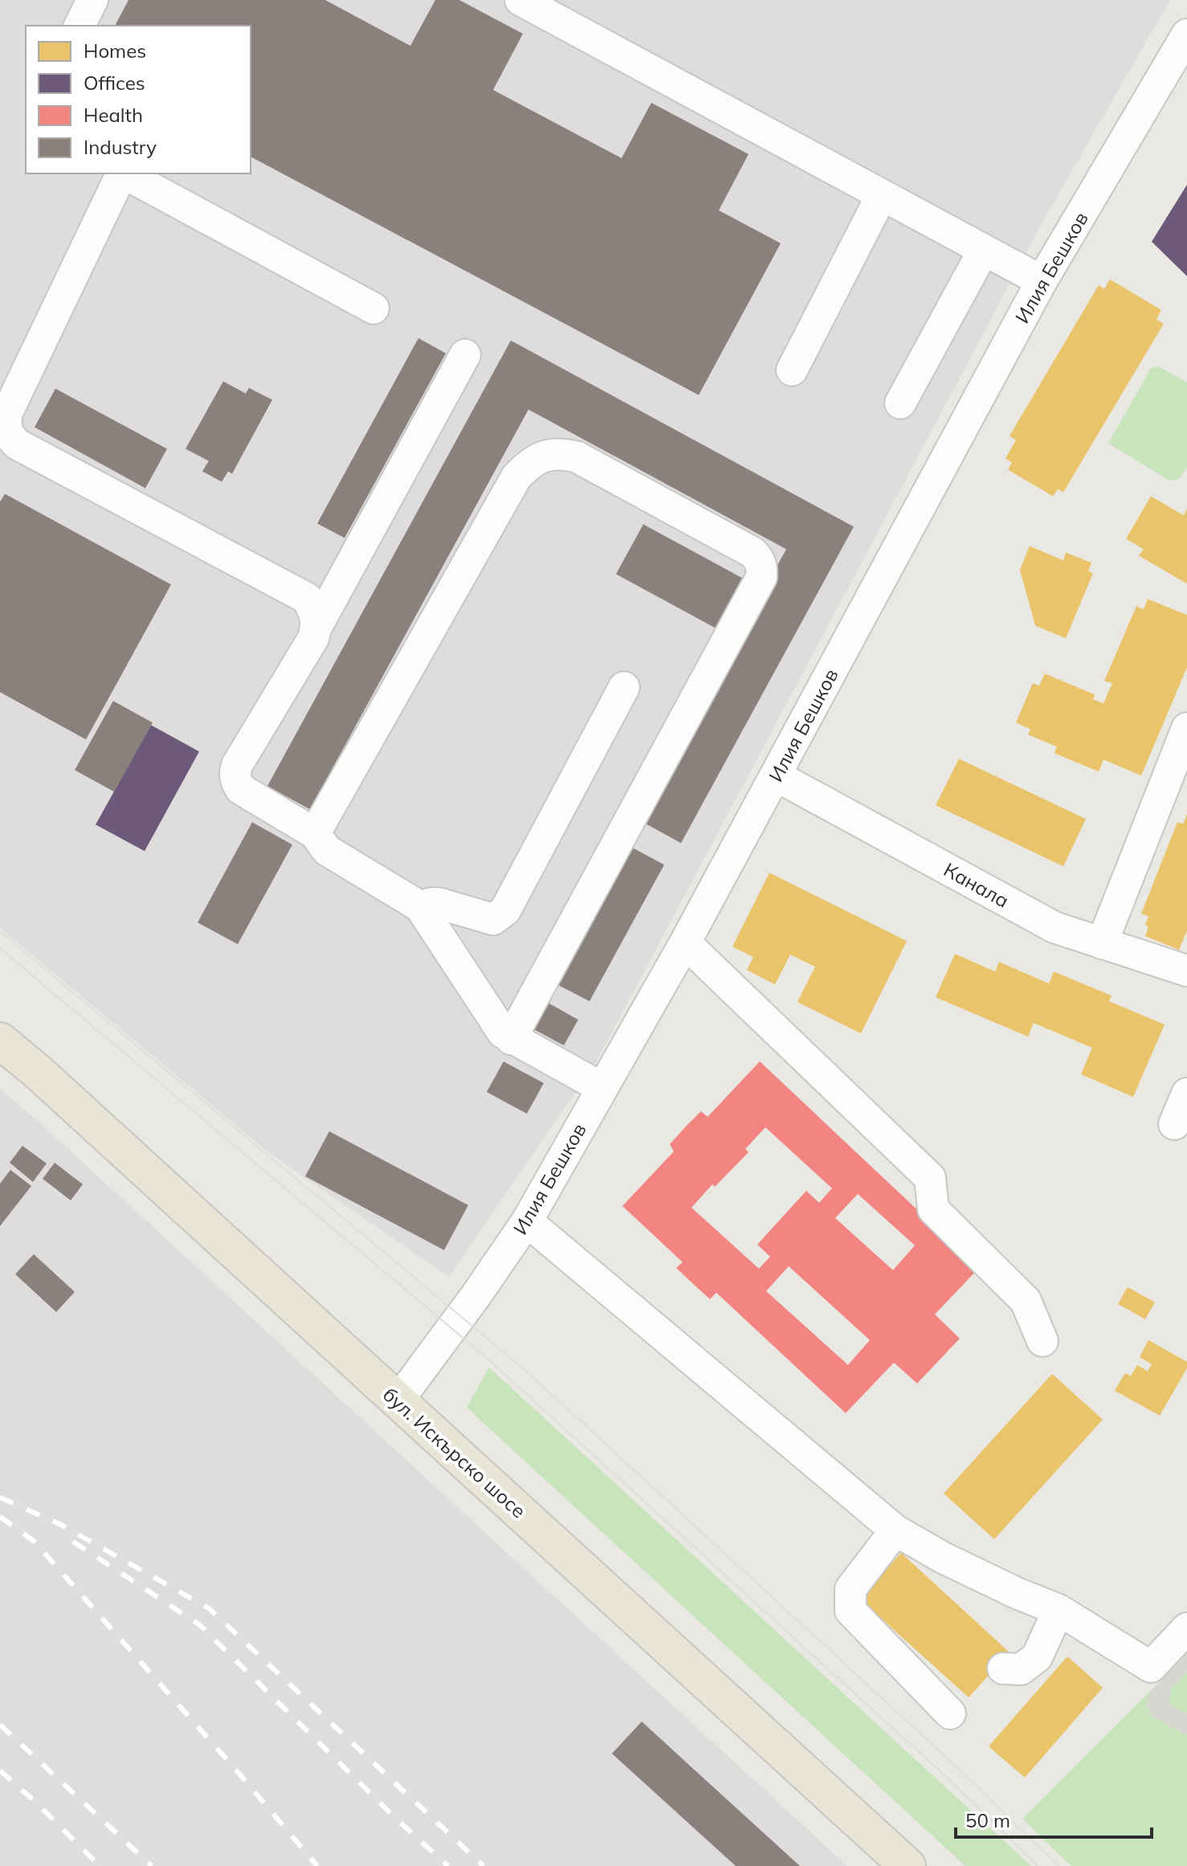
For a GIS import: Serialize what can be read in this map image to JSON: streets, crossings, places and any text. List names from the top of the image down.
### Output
{
  "streets": {
    "main road": ["бул. Искърско шосе"],
    "street": ["Илия Бешков", "Канала"]
  },
  "crossings": [
    ["Илия Бешков", "Канала"],
    ["Илия Бешков", "бул. Искърско шосе"]
  ],
  "legend": [
    "Homes",
    "Offices",
    "Health",
    "Industry"
  ],
  "scale_bar": "50 m"
}
